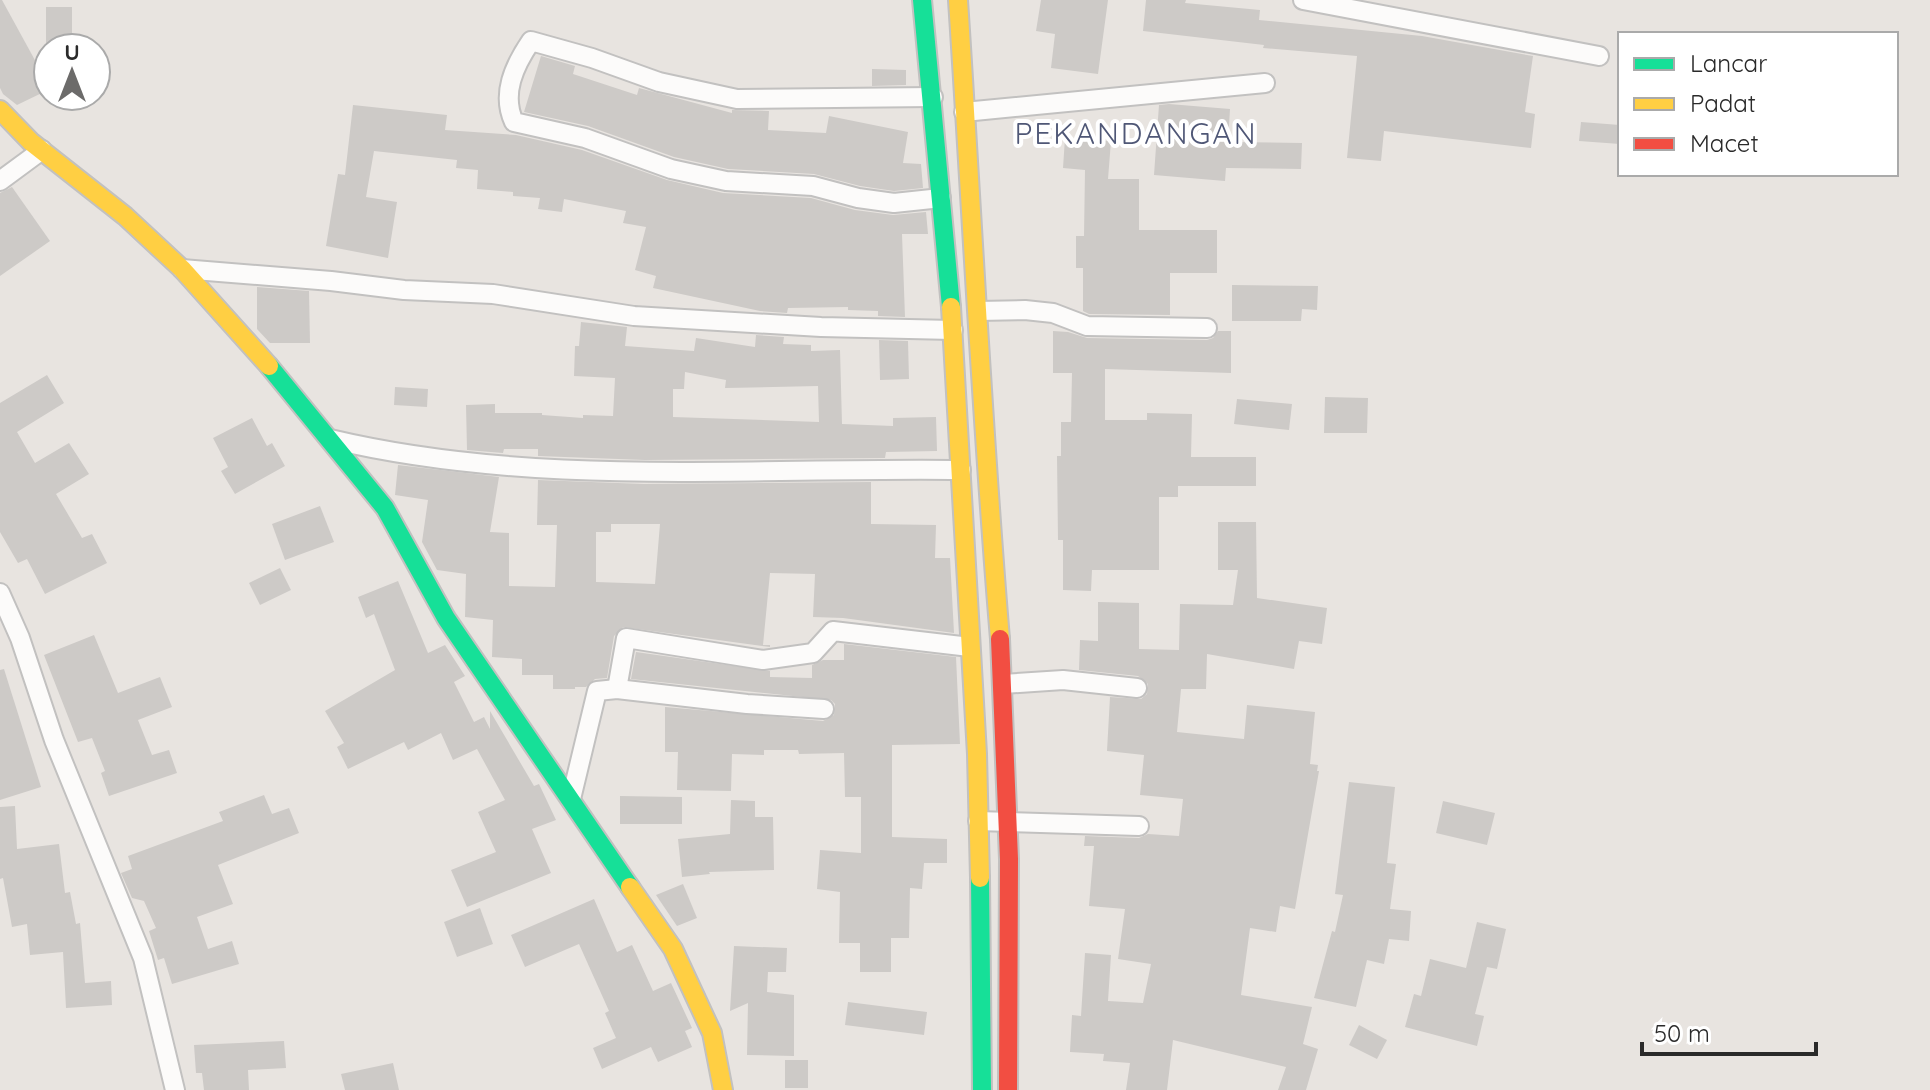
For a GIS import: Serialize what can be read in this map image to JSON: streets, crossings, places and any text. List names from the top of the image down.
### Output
{
  "districts": ["PEKANDANGAN"],
  "legend": ["Lancar", "Padat", "Macet"],
  "scale_bar": "50 m",
  "north": "top"
}
